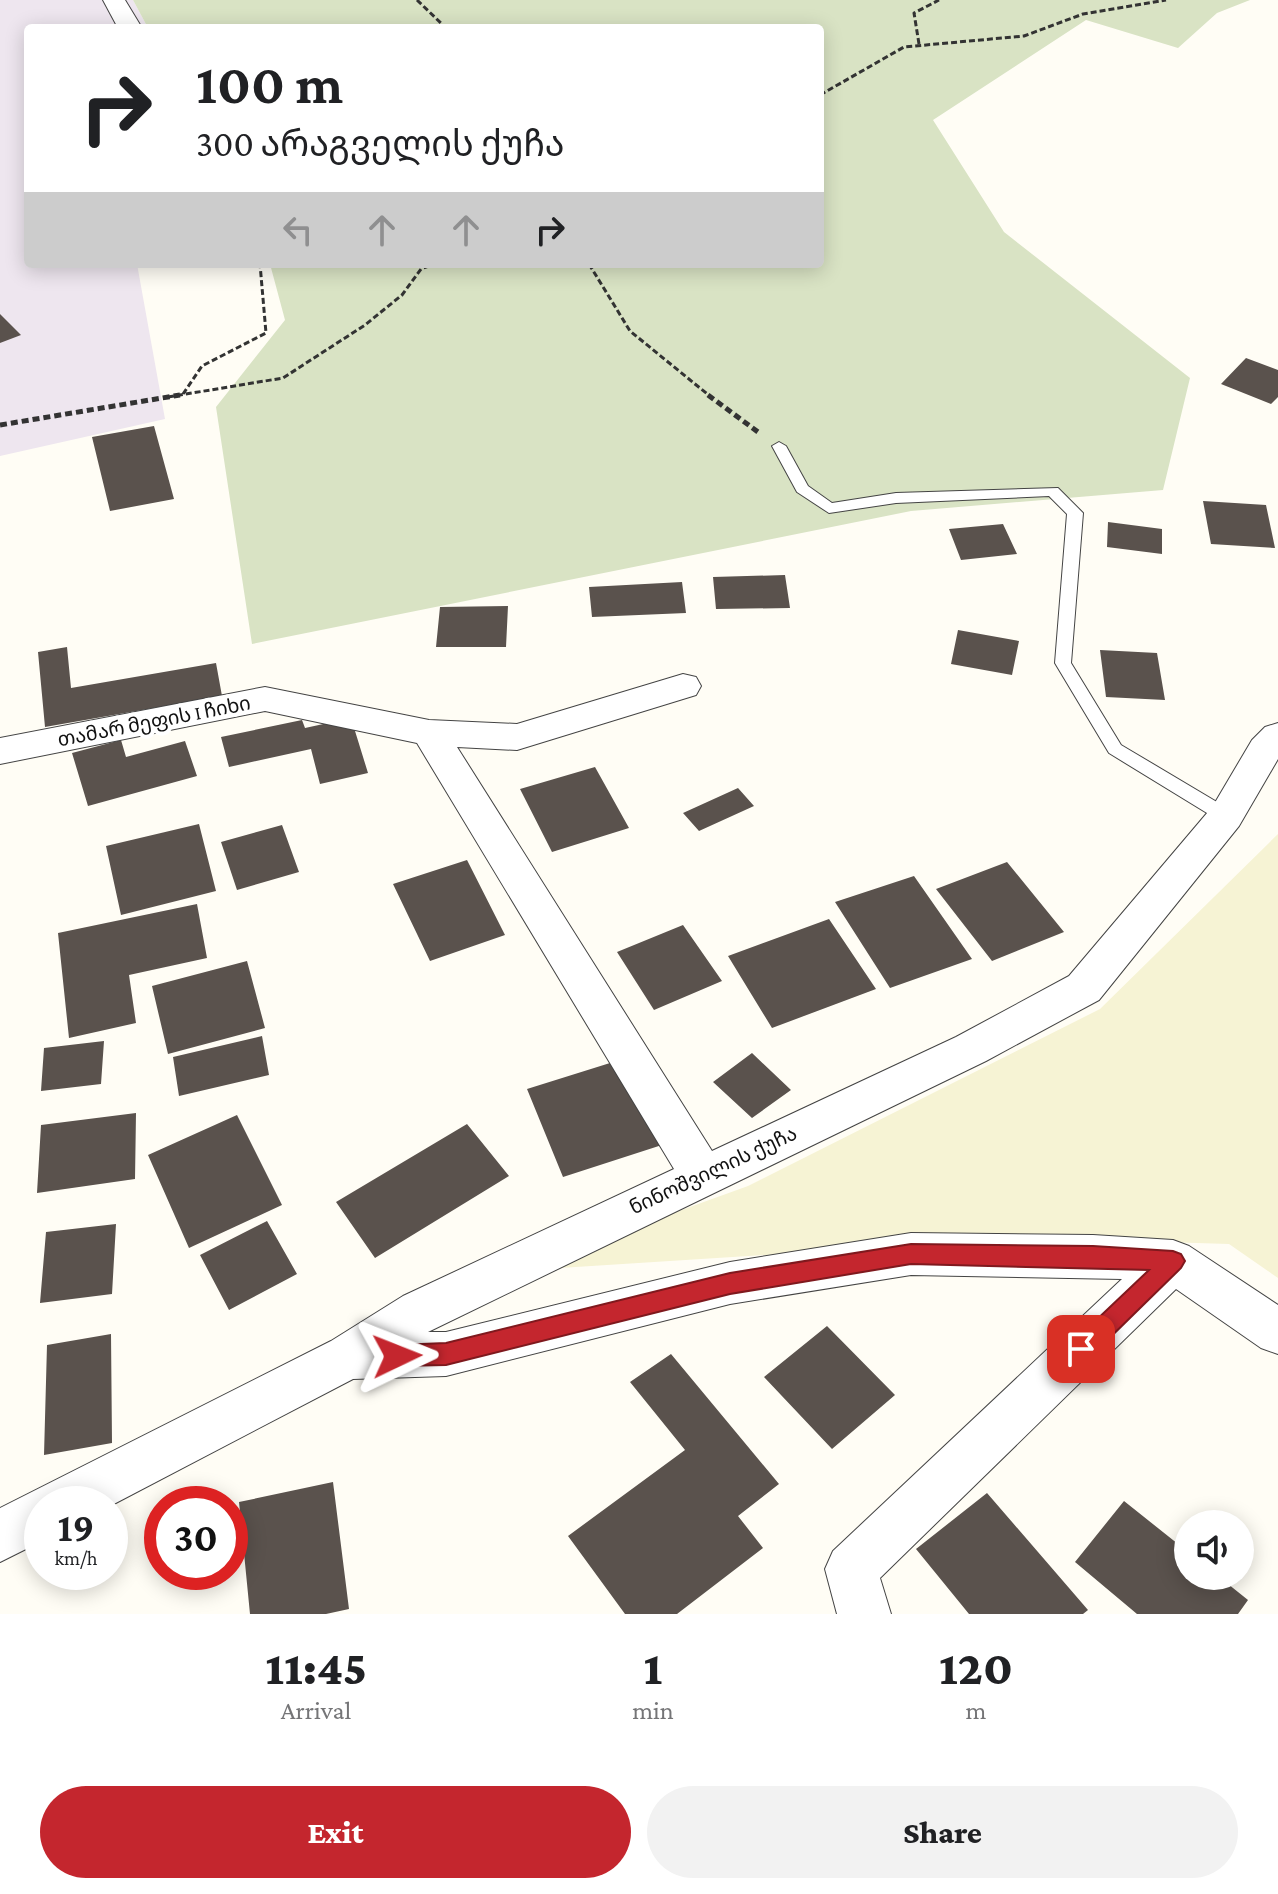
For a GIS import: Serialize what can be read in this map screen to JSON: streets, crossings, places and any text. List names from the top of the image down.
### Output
{
  "streets": {
    "street": ["თამარ მეფის I ჩიხი", "ნინოშვილის ქუჩა"]
  },
  "page": {
    "turn": ["100 m", "300 არაგველის ქუჩა"],
    "speed": "19 km/h",
    "limit": "30",
    "eta": [
      "11:45",
      "Arrival",
      "1",
      "min",
      "120",
      "m"
    ],
    "buttons": ["Exit", "Share"]
  }
}
